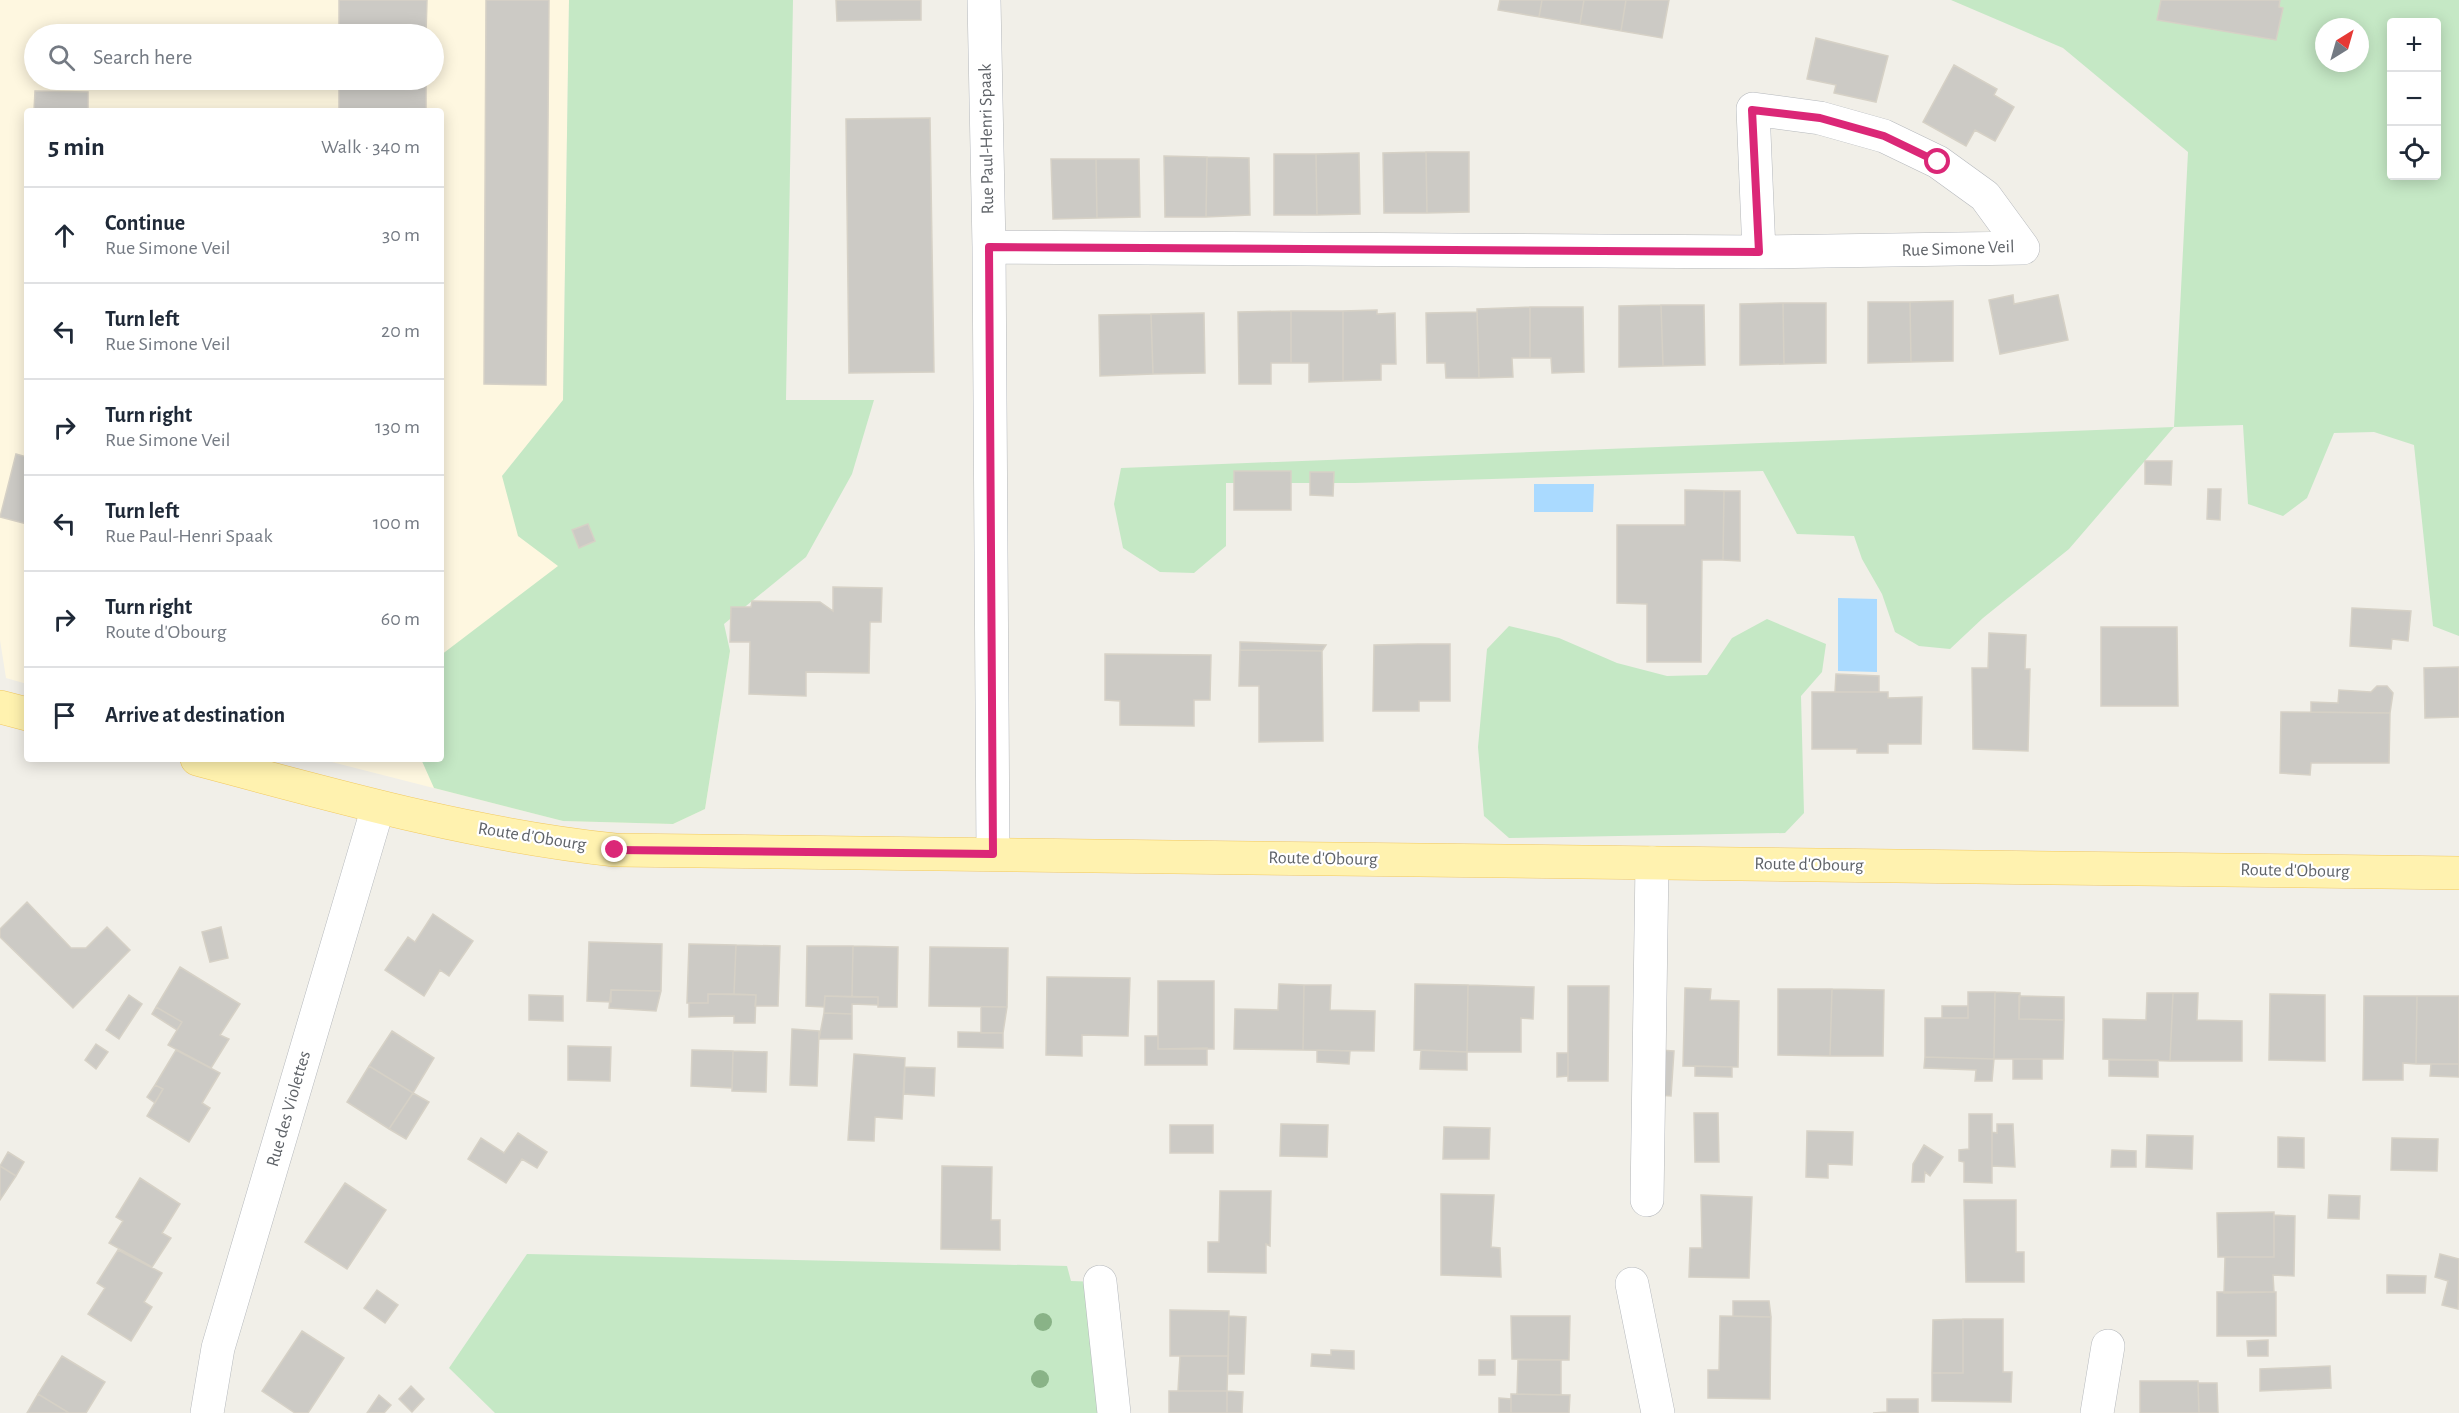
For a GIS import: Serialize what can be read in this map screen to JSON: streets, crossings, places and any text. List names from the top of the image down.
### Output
{
  "streets": {
    "main road": ["Route d'Obourg"],
    "street": ["Rue Paul-Henri Spaak", "Rue Simone Veil", "Rue des Violettes"]
  },
  "crossings": [
    ["Rue Paul-Henri Spaak", "Rue Simone Veil"],
    ["Rue Paul-Henri Spaak", "Route d'Obourg"],
    ["Route d'Obourg", "Rue des Violettes"]
  ],
  "north": "top right",
  "page": {
    "map_buttons": ["+", "−"],
    "search": "Search here",
    "heading": ["5 min", "Walk · 340 m"],
    "list": [
      ["Continue", "Rue Simone Veil", "30 m"],
      ["Turn left", "Rue Simone Veil", "20 m"],
      ["Turn right", "Rue Simone Veil", "130 m"],
      ["Turn left", "Rue Paul-Henri Spaak", "100 m"],
      ["Turn right", "Route d'Obourg", "60 m"],
      "Arrive at destination"
    ]
  }
}
